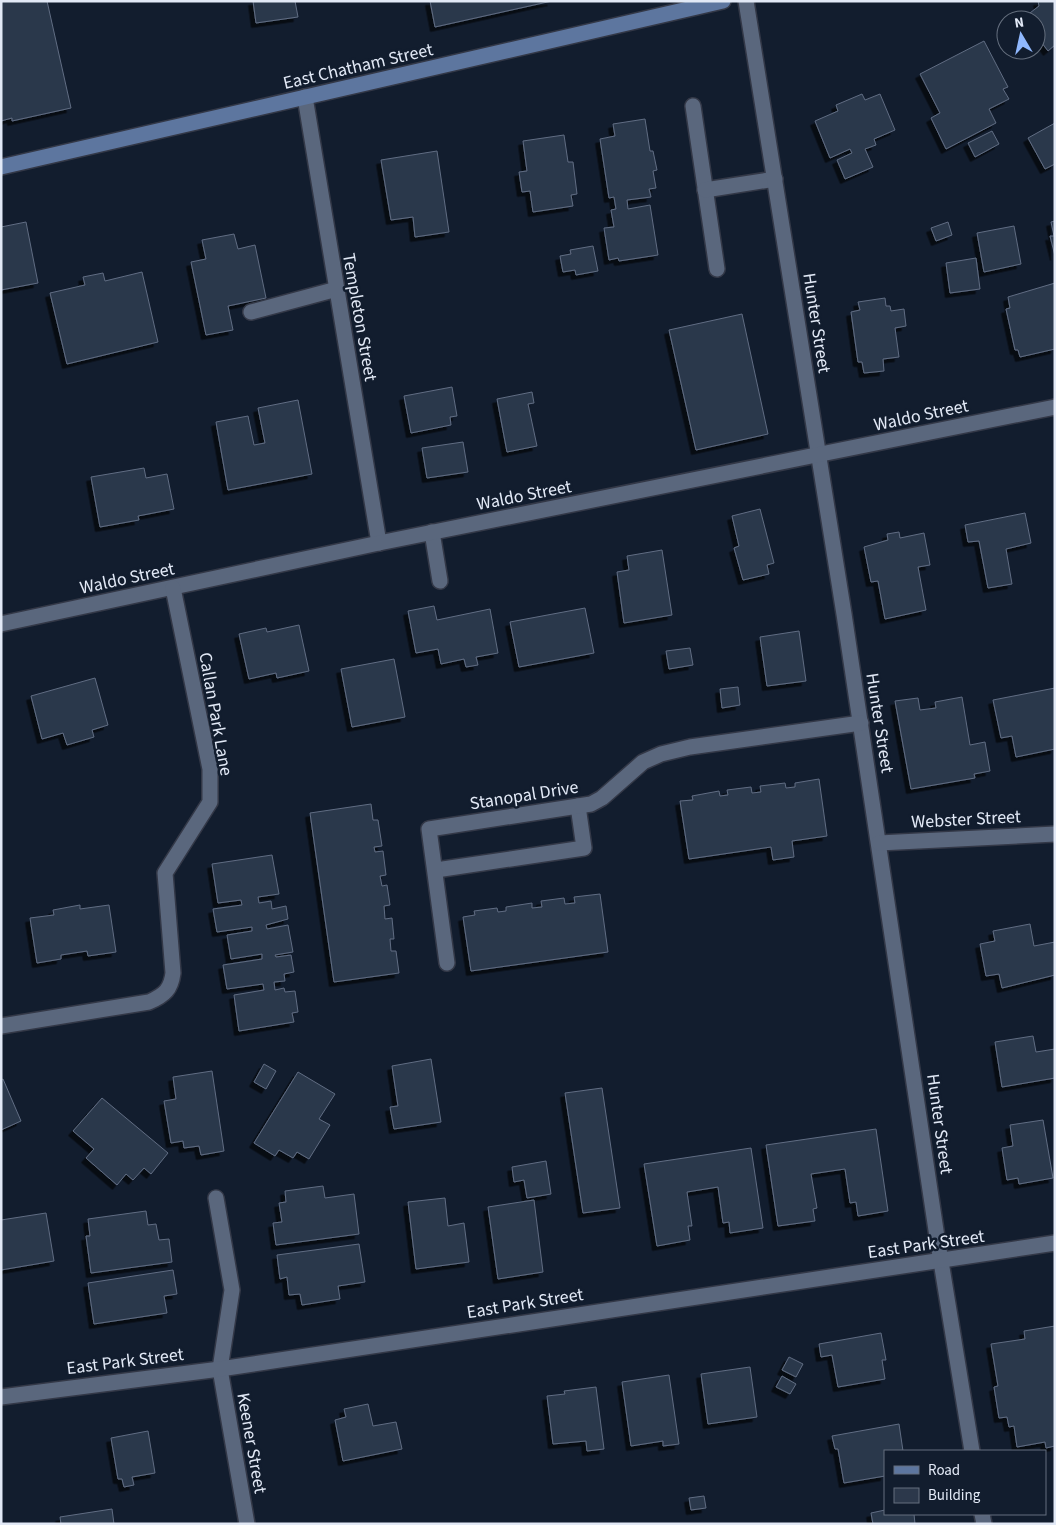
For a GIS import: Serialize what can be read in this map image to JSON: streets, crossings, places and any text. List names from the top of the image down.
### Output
{
  "streets": {
    "main road": ["East Chatham Street"],
    "street": [
      "Templeton Street",
      "Hunter Street",
      "Waldo Street",
      "Callan Park Lane",
      "Stanopal Drive",
      "Webster Street",
      "East Park Street",
      "Keener Street"
    ]
  },
  "crossings": [
    ["East Chatham Street", "Templeton Street"],
    ["Templeton Street", "Waldo Street"],
    ["Hunter Street", "Waldo Street"],
    ["Hunter Street", "Stanopal Drive"],
    ["Hunter Street", "Webster Street"],
    ["Hunter Street", "East Park Street"],
    ["Waldo Street", "Callan Park Lane"],
    ["East Park Street", "Keener Street"]
  ],
  "legend": ["Road", "Building"],
  "north": "top"
}
